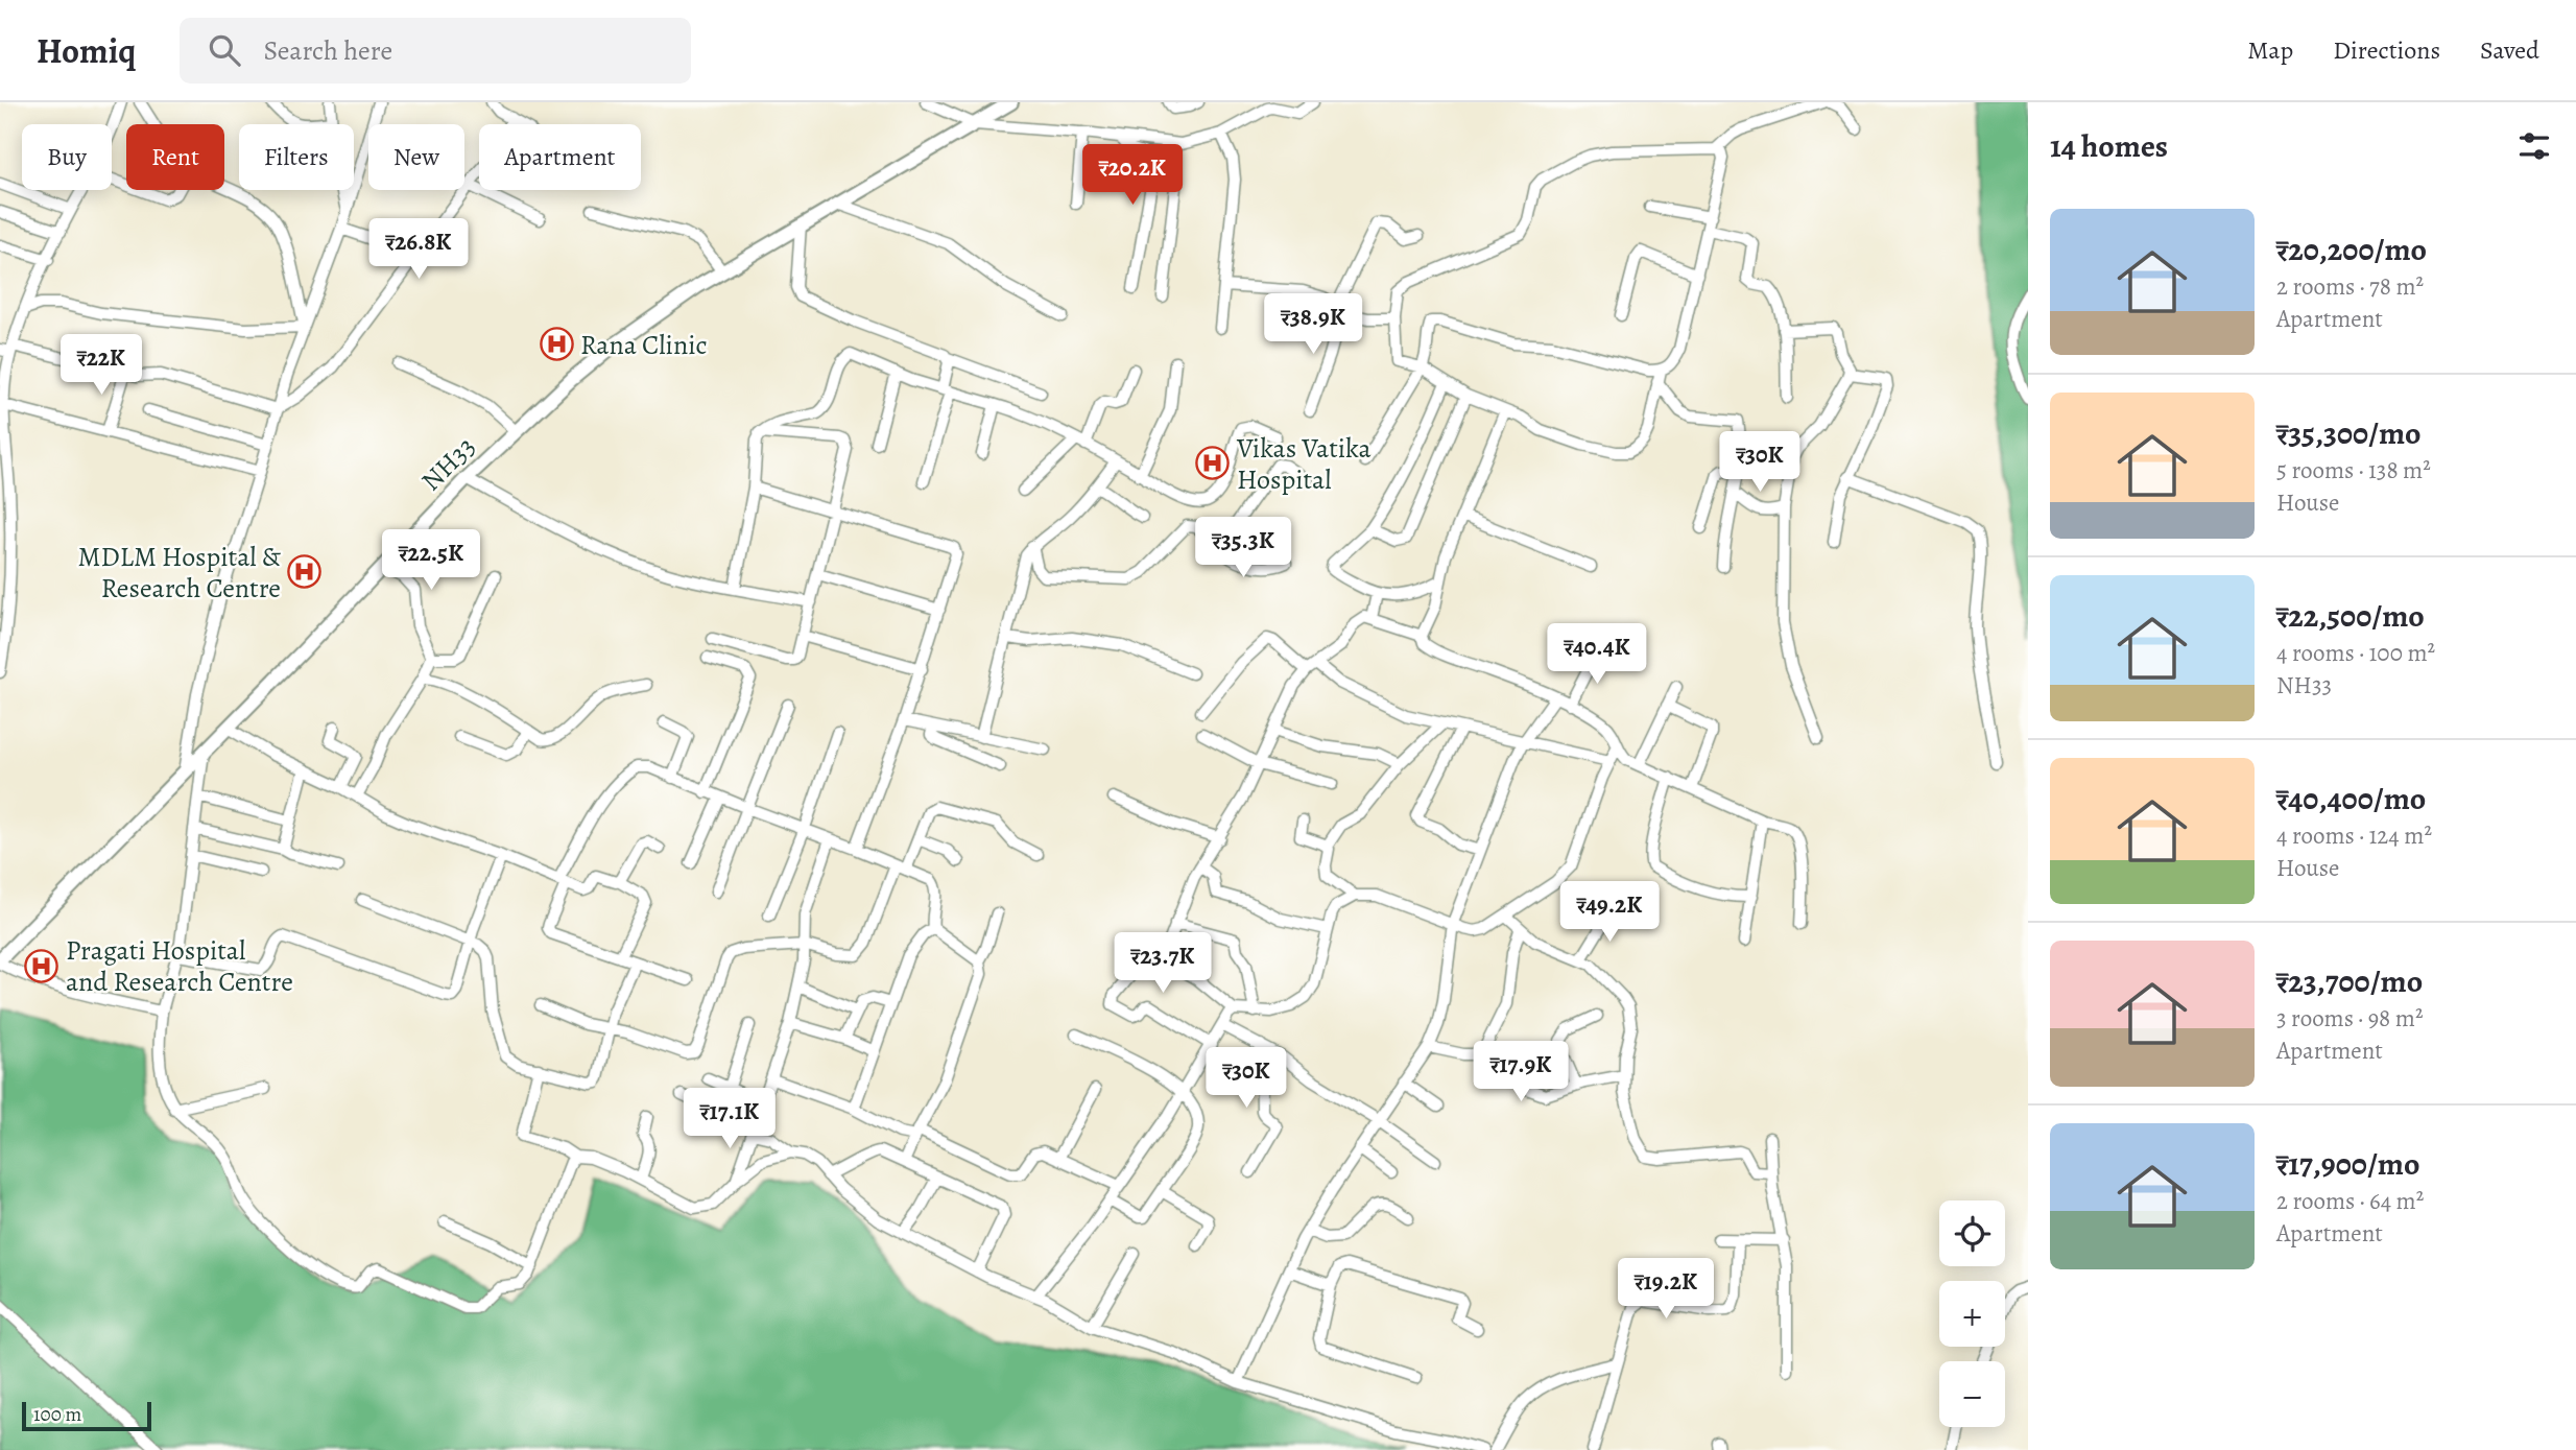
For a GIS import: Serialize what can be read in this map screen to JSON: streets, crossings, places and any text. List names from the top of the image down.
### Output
{
  "streets": {
    "main road": ["NH33"]
  },
  "places": {
    "hospital": [
      "Rana Clinic",
      "Vikas Vatika Hospital",
      "MDLM Hospital & Research Centre",
      "Pragati Hospital and Research Centre"
    ]
  },
  "scale_bar": "100 m",
  "page": {
    "header": "Homiq",
    "search": "Search here",
    "nav": ["Map", "Directions", "Saved"],
    "heading": "14 homes",
    "chip": [
      "Buy",
      "Rent",
      "Filters",
      "New",
      "Apartment"
    ],
    "price": [
      "₹20.2K",
      "₹26.8K",
      "₹38.9K",
      "₹22K",
      "₹30K",
      "₹35.3K",
      "₹22.5K",
      "₹40.4K",
      "₹49.2K",
      "₹23.7K",
      "₹17.9K",
      "₹30K",
      "₹17.1K",
      "₹19.2K"
    ],
    "list": [
      {
        "name": "₹20,200/mo",
        "note": "2 rooms · 78 m² · Apartment"
      },
      {
        "name": "₹35,300/mo",
        "note": "5 rooms · 138 m² · House"
      },
      {
        "name": "₹22,500/mo",
        "note": "4 rooms · 100 m² · NH33"
      },
      {
        "name": "₹40,400/mo",
        "note": "4 rooms · 124 m² · House"
      },
      {
        "name": "₹23,700/mo",
        "note": "3 rooms · 98 m² · Apartment"
      },
      {
        "name": "₹17,900/mo",
        "note": "2 rooms · 64 m² · Apartment"
      }
    ],
    "map_buttons": ["+", "−"],
    "scale": "100 m"
  }
}
